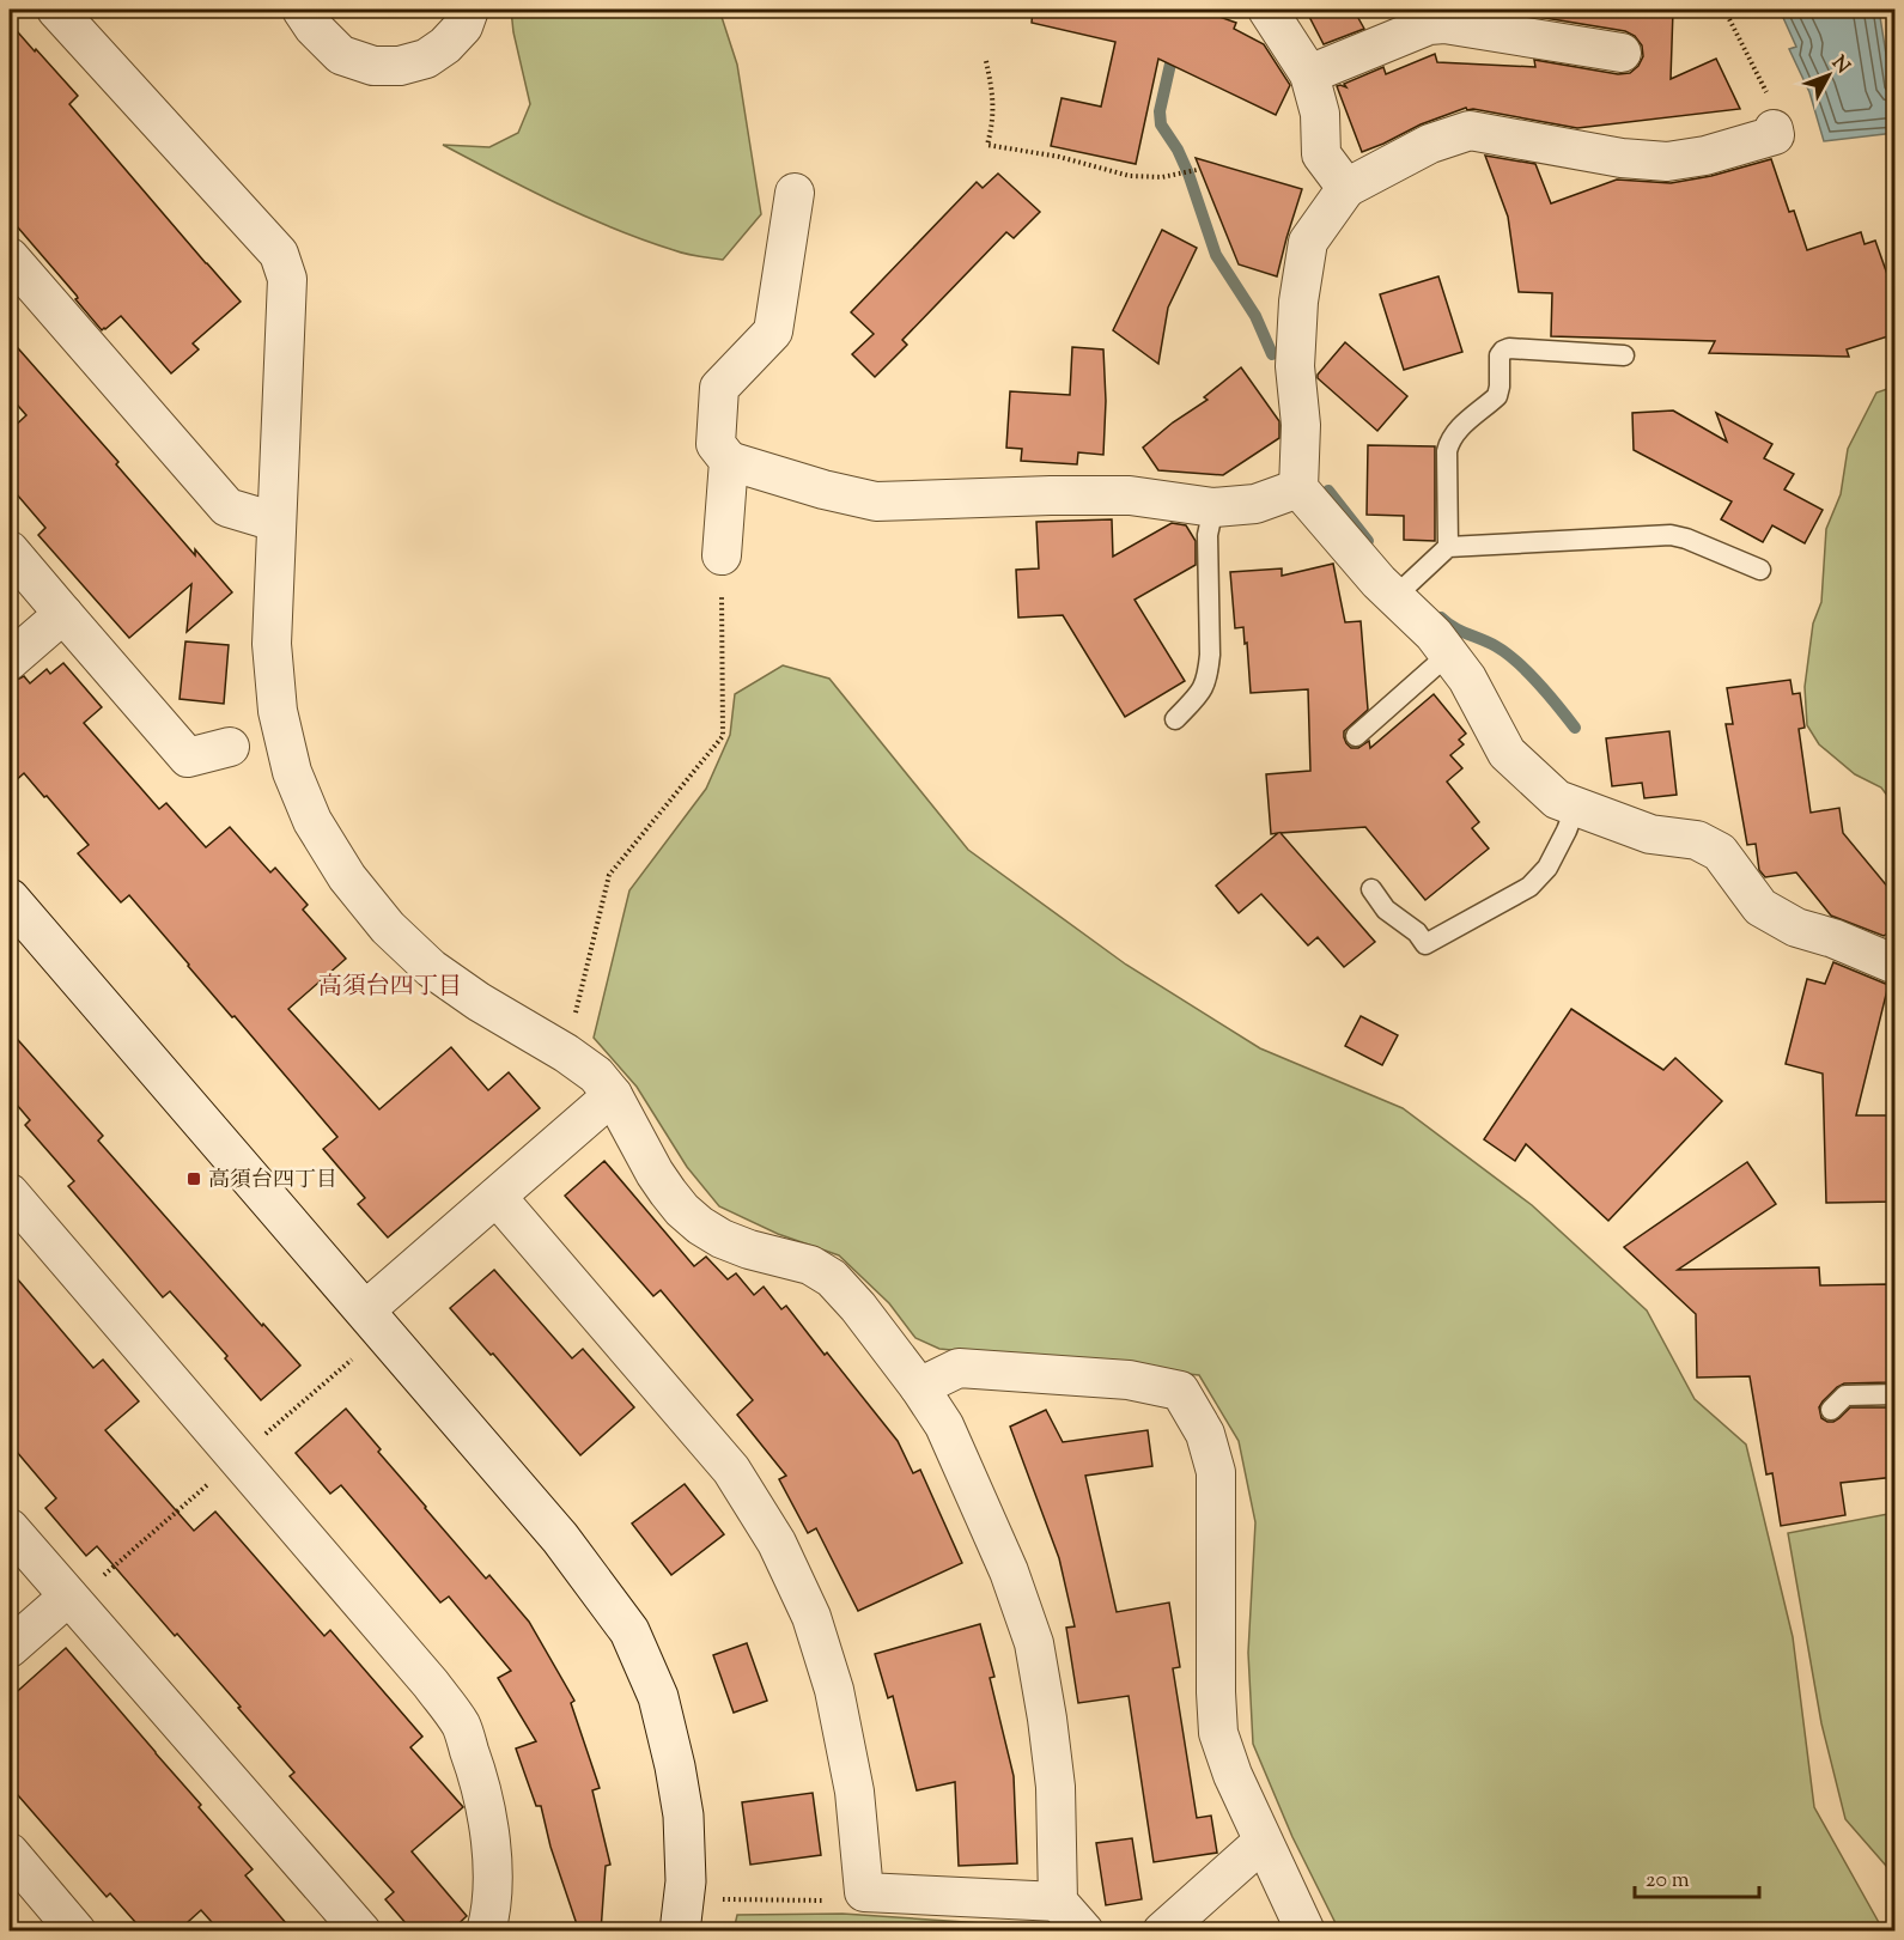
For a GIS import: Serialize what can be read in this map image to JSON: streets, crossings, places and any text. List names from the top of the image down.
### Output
{
  "districts": ["高須台四丁目"],
  "places": {
    "transit": ["高須台四丁目"]
  },
  "scale_bar": "20 m",
  "north": "top right"
}
